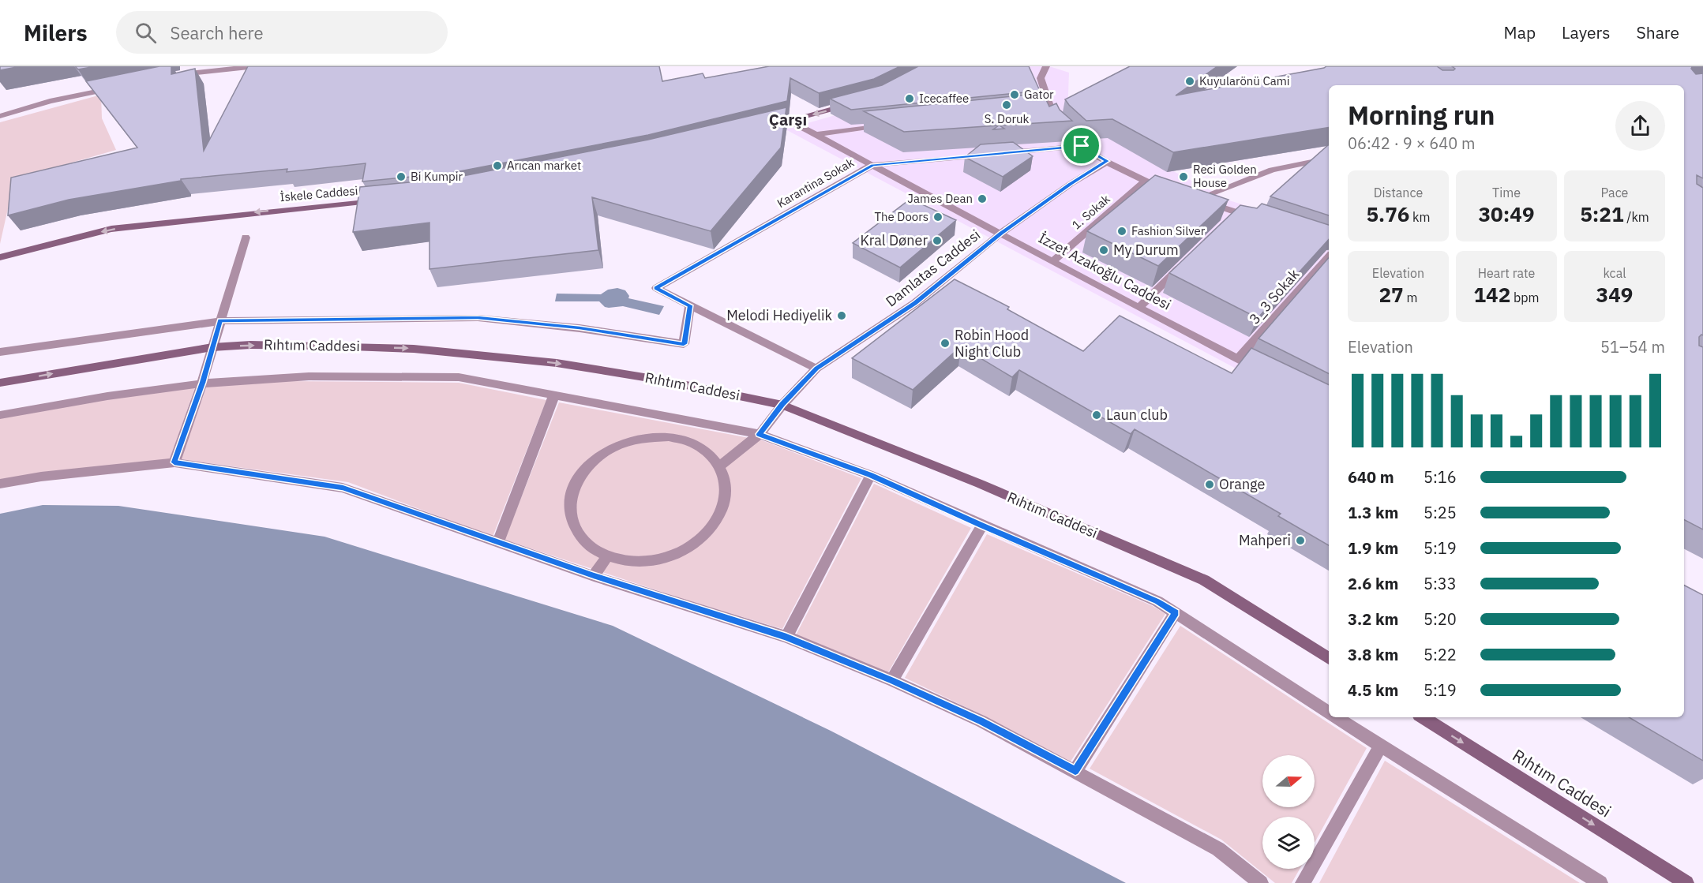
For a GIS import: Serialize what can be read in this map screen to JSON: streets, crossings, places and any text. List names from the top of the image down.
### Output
{
  "streets": {
    "street": [
      "Karantina Sokak",
      "İskele Caddesi",
      "1. Sokak",
      "Damlatas Caddesi",
      "İzzet Azakoğlu Caddesi",
      "3_3 Sokak",
      "Rıhtım Caddesi"
    ]
  },
  "crossings": [
    ["Karantina Sokak", "İzzet Azakoğlu Caddesi"],
    ["1. Sokak", "İzzet Azakoğlu Caddesi"],
    ["Damlatas Caddesi", "İzzet Azakoğlu Caddesi"],
    ["Damlatas Caddesi", "Rıhtım Caddesi"],
    ["İzzet Azakoğlu Caddesi", "3_3 Sokak"]
  ],
  "districts": ["Çarşı"],
  "places": [
    "Kuyularönü Cami",
    "Gator",
    "Icecaffee",
    "S. Doruk",
    "Arıcan market",
    "Bi Kumpir",
    "Reci Golden House",
    "James Dean",
    "The Doors",
    "Fashion Silver",
    "Kral Døner",
    "My Durum",
    "Melodi Hediyelik",
    "Robin Hood Night Club",
    "Laun club",
    "Orange",
    "Mahperi"
  ],
  "north": "right",
  "page": {
    "header": "Milers",
    "search": "Search here",
    "nav": ["Map", "Layers", "Share"],
    "heading": ["Morning run", "06:42 · 9 × 640 m"],
    "stats": [
      ["Distance", "5.76 km"],
      ["Time", "30:49"],
      ["Pace", "5:21 /km"],
      ["Elevation", "27 m"],
      ["Heart rate", "142 bpm"],
      ["kcal", "349"]
    ],
    "chart": ["Elevation", "51–54 m"],
    "list": [
      {
        "name": "640 m",
        "note": "5:16"
      },
      {
        "name": "1.3 km",
        "note": "5:25"
      },
      {
        "name": "1.9 km",
        "note": "5:19"
      },
      {
        "name": "2.6 km",
        "note": "5:33"
      },
      {
        "name": "3.2 km",
        "note": "5:20"
      },
      {
        "name": "3.8 km",
        "note": "5:22"
      },
      {
        "name": "4.5 km",
        "note": "5:19"
      }
    ]
  }
}
